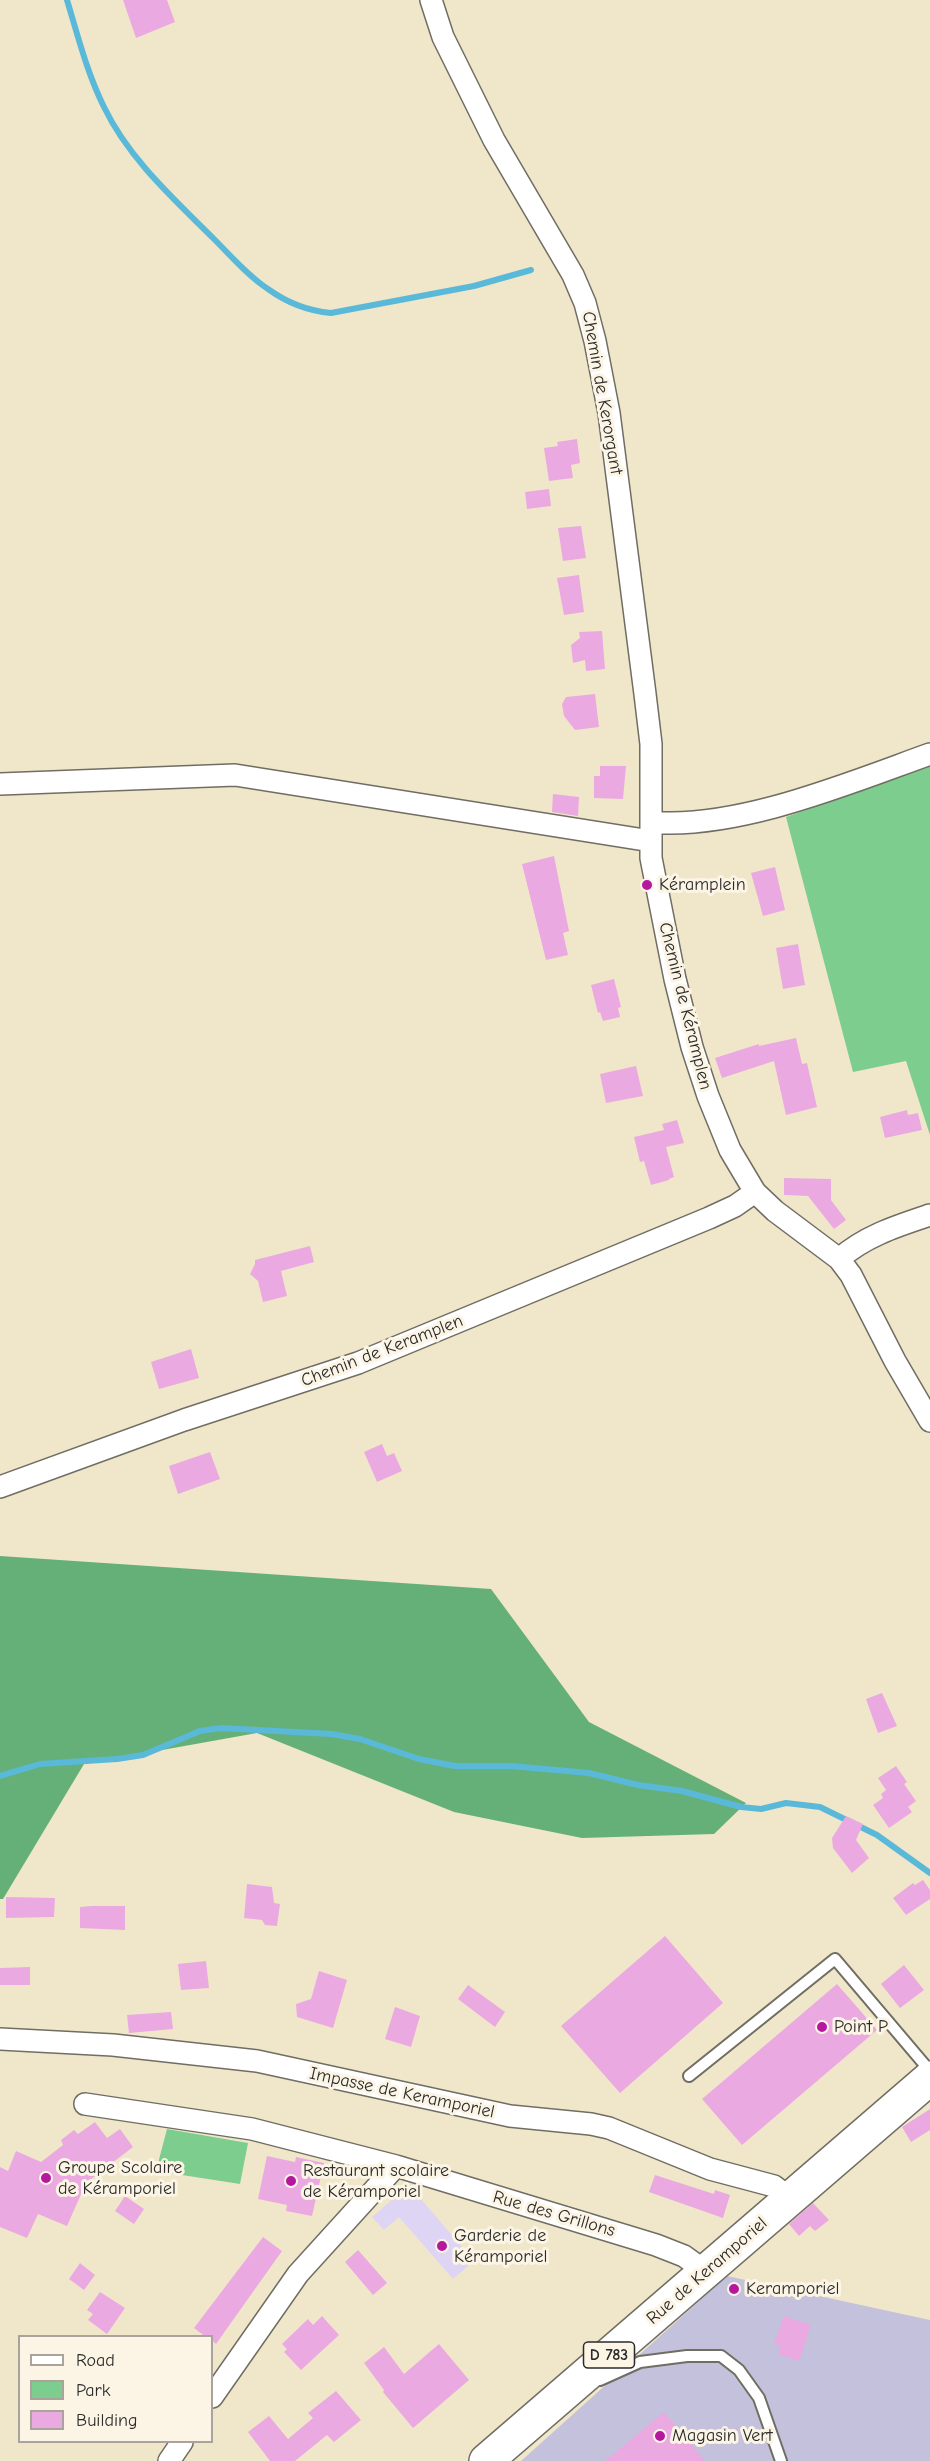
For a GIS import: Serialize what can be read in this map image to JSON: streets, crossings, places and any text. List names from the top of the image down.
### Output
{
  "streets": {
    "main road": ["Rue de Keramporiel", "D 783"],
    "street": [
      "Chemin de Kerorgant",
      "Chemin de Kéramplen",
      "Chemin de Keramplen",
      "Impasse de Keramporiel",
      "Rue des Grillons"
    ]
  },
  "crossings": [
    ["Chemin de Kerorgant", "Chemin de Kéramplen"],
    ["Chemin de Kéramplen", "Chemin de Keramplen"],
    ["Impasse de Keramporiel", "Rue de Keramporiel"],
    ["Rue des Grillons", "Rue de Keramporiel"]
  ],
  "places": [
    "Kéramplein",
    "Point P",
    "Groupe Scolaire de Kéramporiel",
    "Restaurant scolaire de Kéramporiel",
    "Garderie de Kéramporiel",
    "Keramporiel",
    "Magasin Vert"
  ],
  "legend": ["Road", "Park", "Building"]
}
